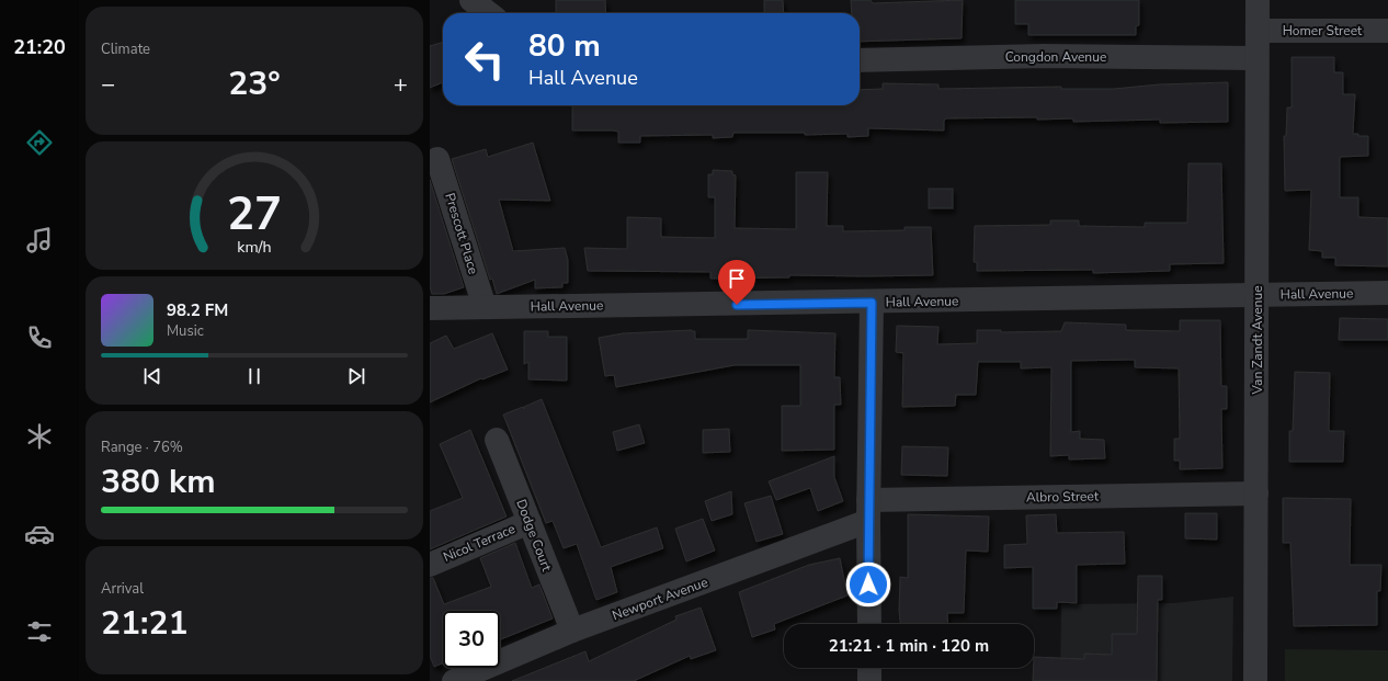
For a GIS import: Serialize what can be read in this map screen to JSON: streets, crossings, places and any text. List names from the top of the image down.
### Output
{
  "streets": {
    "street": [
      "Homer Street",
      "Congdon Avenue",
      "Prescott Place",
      "Hall Avenue",
      "Van Zandt Avenue",
      "Albro Street",
      "Dodge Court",
      "Nicol Terrace",
      "Newport Avenue"
    ]
  },
  "crossings": [
    ["Homer Street", "Van Zandt Avenue"],
    ["Congdon Avenue", "Van Zandt Avenue"],
    ["Prescott Place", "Hall Avenue"],
    ["Hall Avenue", "Van Zandt Avenue"],
    ["Van Zandt Avenue", "Albro Street"],
    ["Albro Street", "Newport Avenue"],
    ["Dodge Court", "Nicol Terrace"],
    ["Dodge Court", "Newport Avenue"]
  ],
  "page": {
    "tabs": "21:20",
    "tile": [
      "Climate",
      ["Range · 76%", "380 km"],
      ["Arrival", "21:21"]
    ],
    "turn": ["80 m", "Hall Avenue"],
    "heat": ["−", "23°", "+"],
    "song": ["98.2 FM", "Music"],
    "limit": "30",
    "trip": "21:21 · 1 min · 120 m",
    "gauge": ["27", "km/h"]
  }
}
